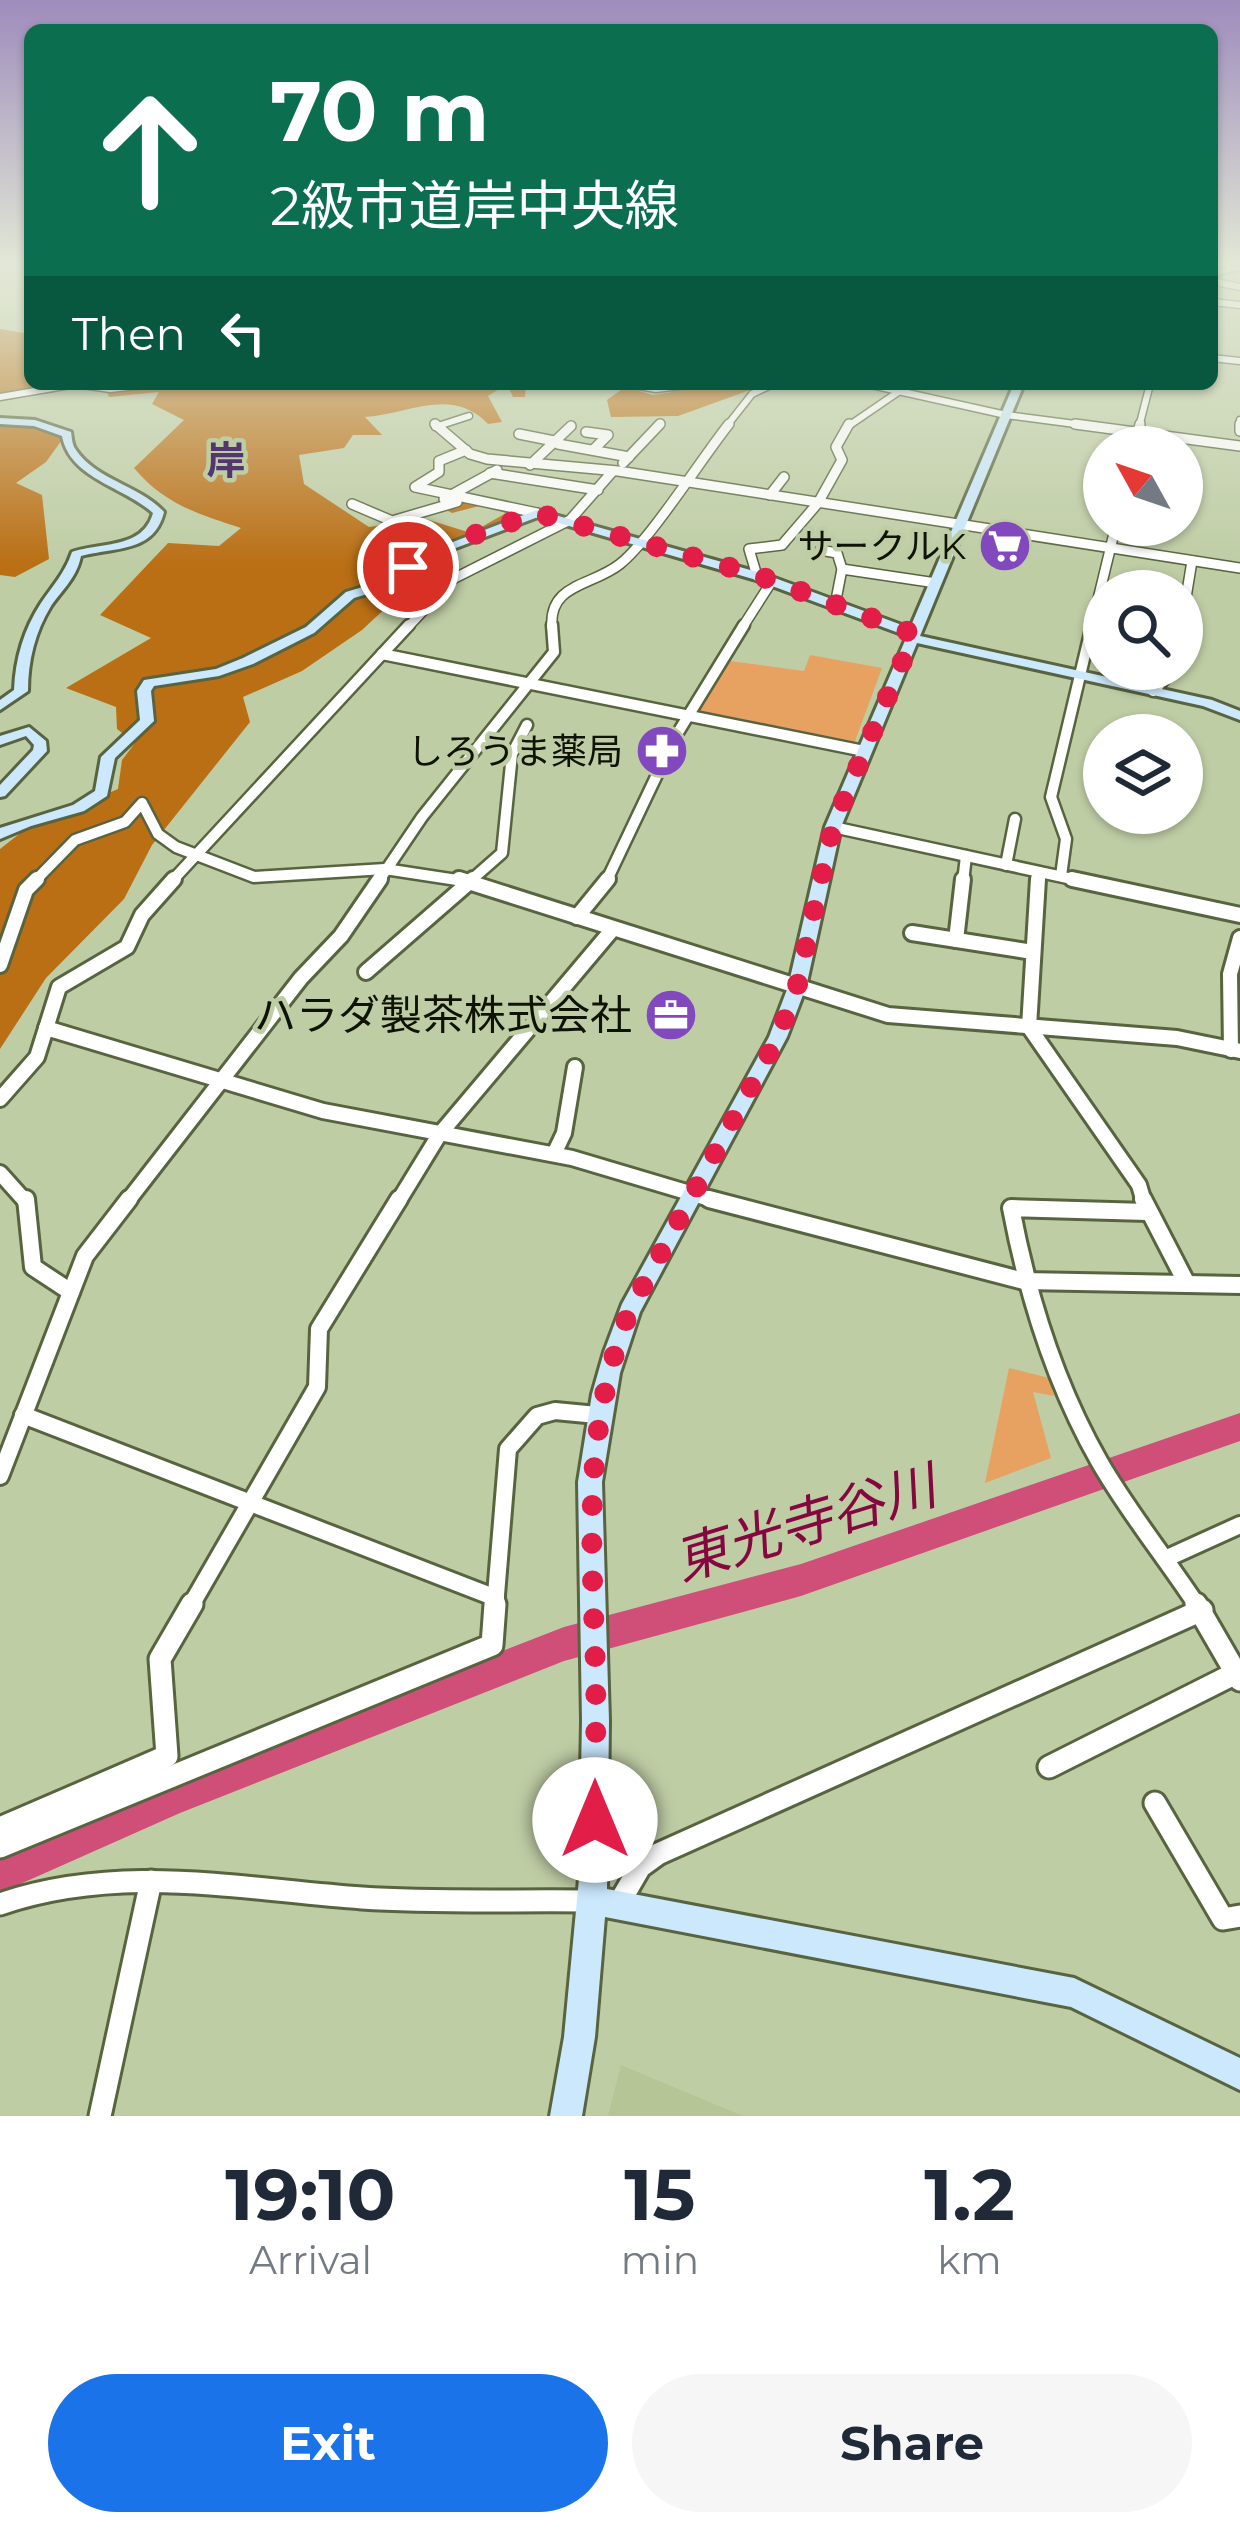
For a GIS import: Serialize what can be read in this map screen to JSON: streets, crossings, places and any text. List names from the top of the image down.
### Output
{
  "districts": ["岸"],
  "water": ["東光寺谷川"],
  "places": {
    "supermarket": ["サークルK"],
    "pharmacy": ["しろうま薬局"],
    "office": ["ハラダ製茶株式会社"]
  },
  "north": "top left",
  "page": {
    "turn": ["70 m", "2級市道岸中央線"],
    "then": "Then",
    "eta": [
      "19:10",
      "Arrival",
      "15",
      "min",
      "1.2",
      "km"
    ],
    "buttons": ["Exit", "Share"]
  }
}
